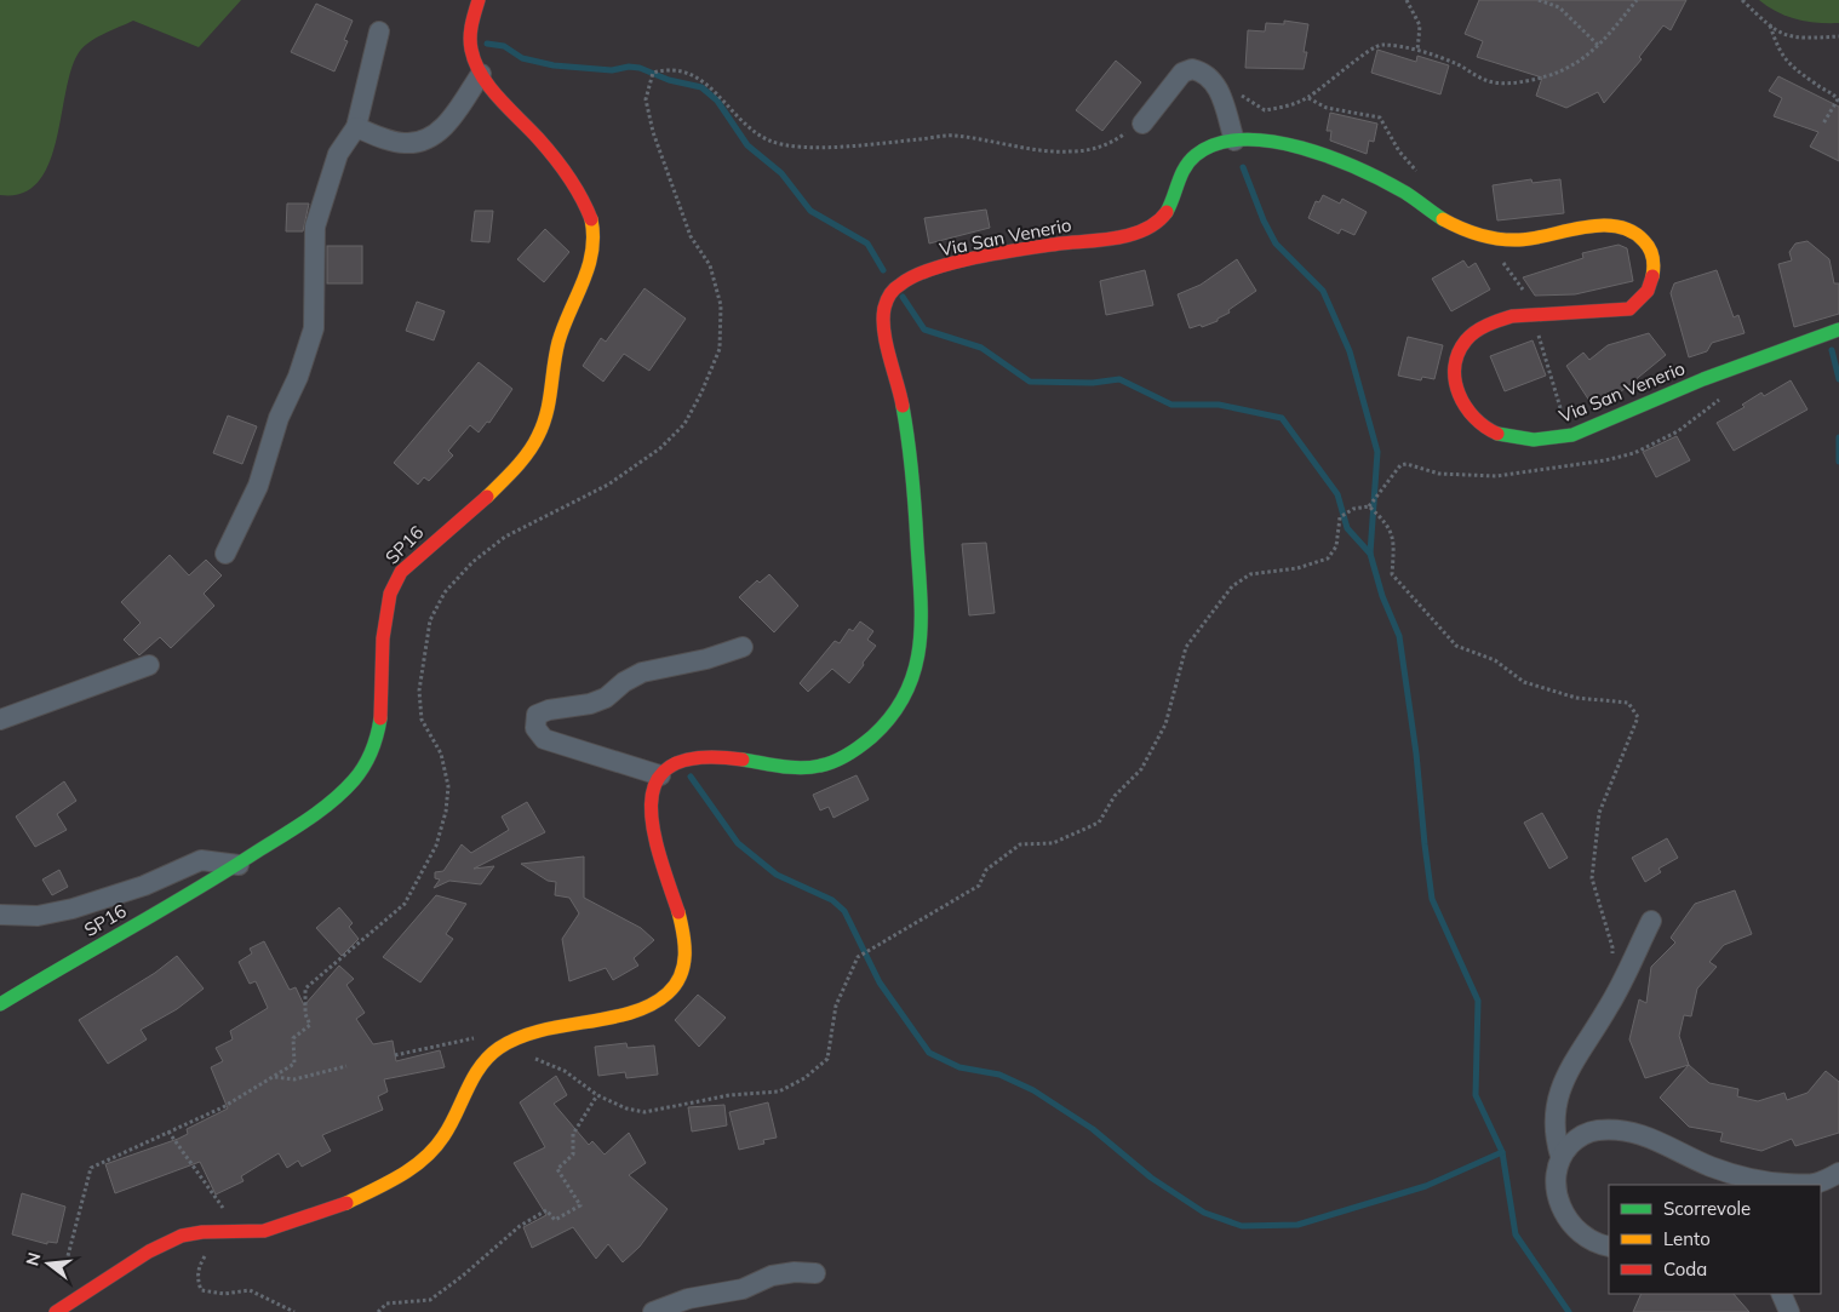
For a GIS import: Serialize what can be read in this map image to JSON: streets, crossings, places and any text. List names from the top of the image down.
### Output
{
  "streets": {
    "street": ["Via San Venerio", "SP16"]
  },
  "legend": ["Scorrevole", "Lento", "Coda"],
  "north": "left"
}
